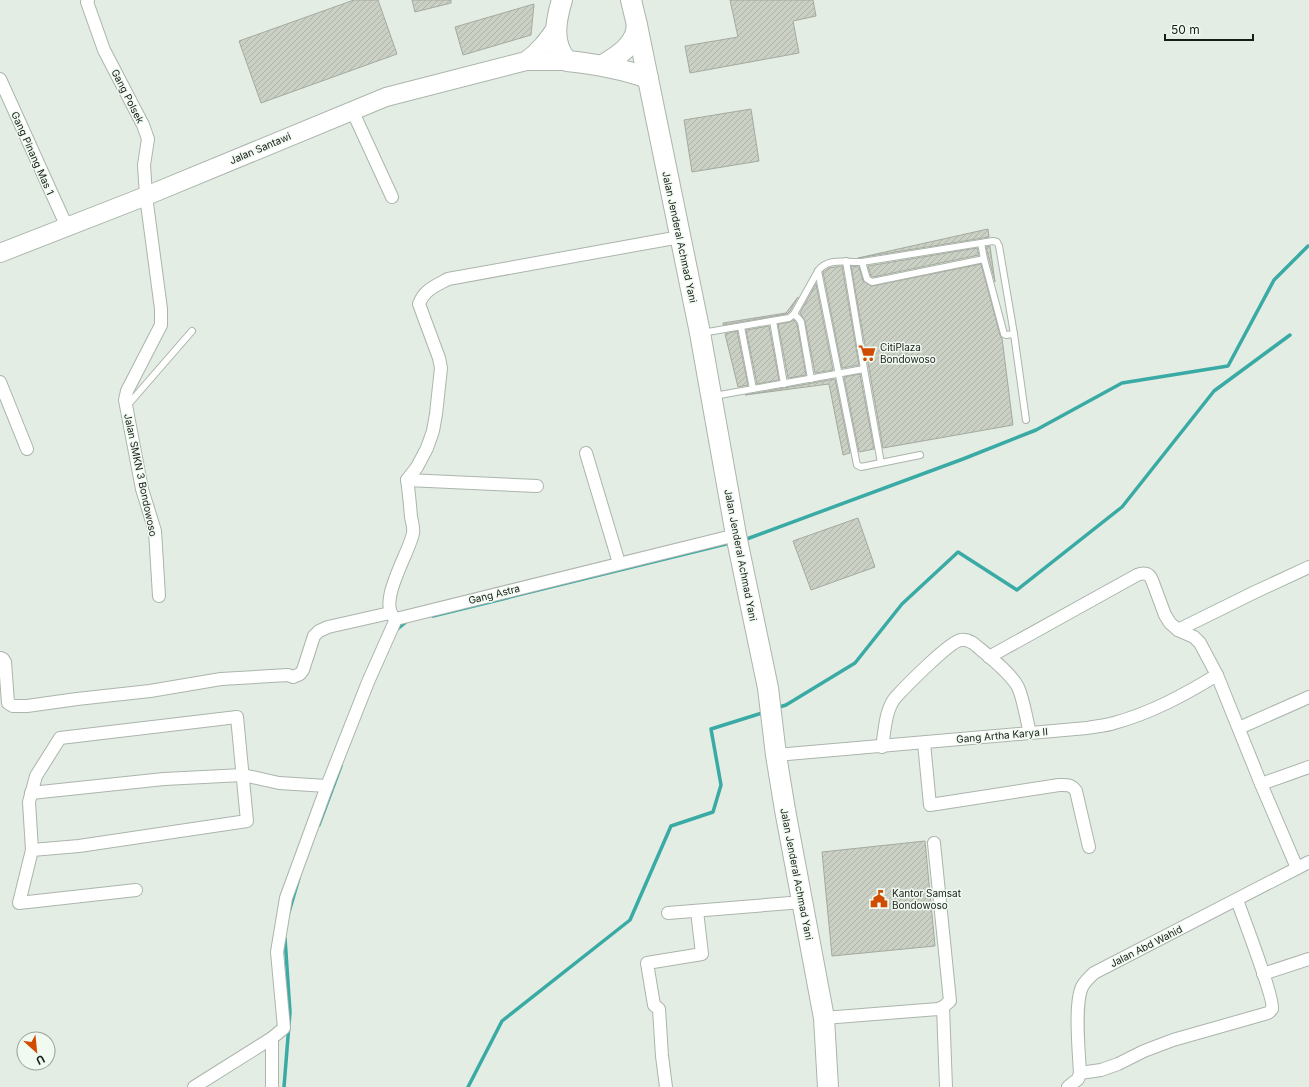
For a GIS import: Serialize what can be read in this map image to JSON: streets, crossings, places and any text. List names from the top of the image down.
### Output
{
  "streets": {
    "main road": ["Jalan Santawi", "Jalan Jenderal Achmad Yani"],
    "street": [
      "Gang Polsek",
      "Gang Pinang Mas 1",
      "Jalan SMKN 3 Bondowoso",
      "Gang Astra",
      "Gang Artha Karya II",
      "Jalan Abd Wahid"
    ]
  },
  "crossings": [
    ["Gang Polsek", "Jalan Santawi"],
    ["Gang Polsek", "Jalan SMKN 3 Bondowoso"],
    ["Jalan Santawi", "Gang Pinang Mas 1"],
    ["Jalan Santawi", "Jalan SMKN 3 Bondowoso"],
    ["Jalan Jenderal Achmad Yani", "Gang Astra"],
    ["Jalan Jenderal Achmad Yani", "Gang Artha Karya II"]
  ],
  "places": {
    "supermarket": ["CitiPlaza Bondowoso"],
    "public building": ["Kantor Samsat Bondowoso"]
  },
  "scale_bar": "50 m",
  "north": "bottom right"
}
